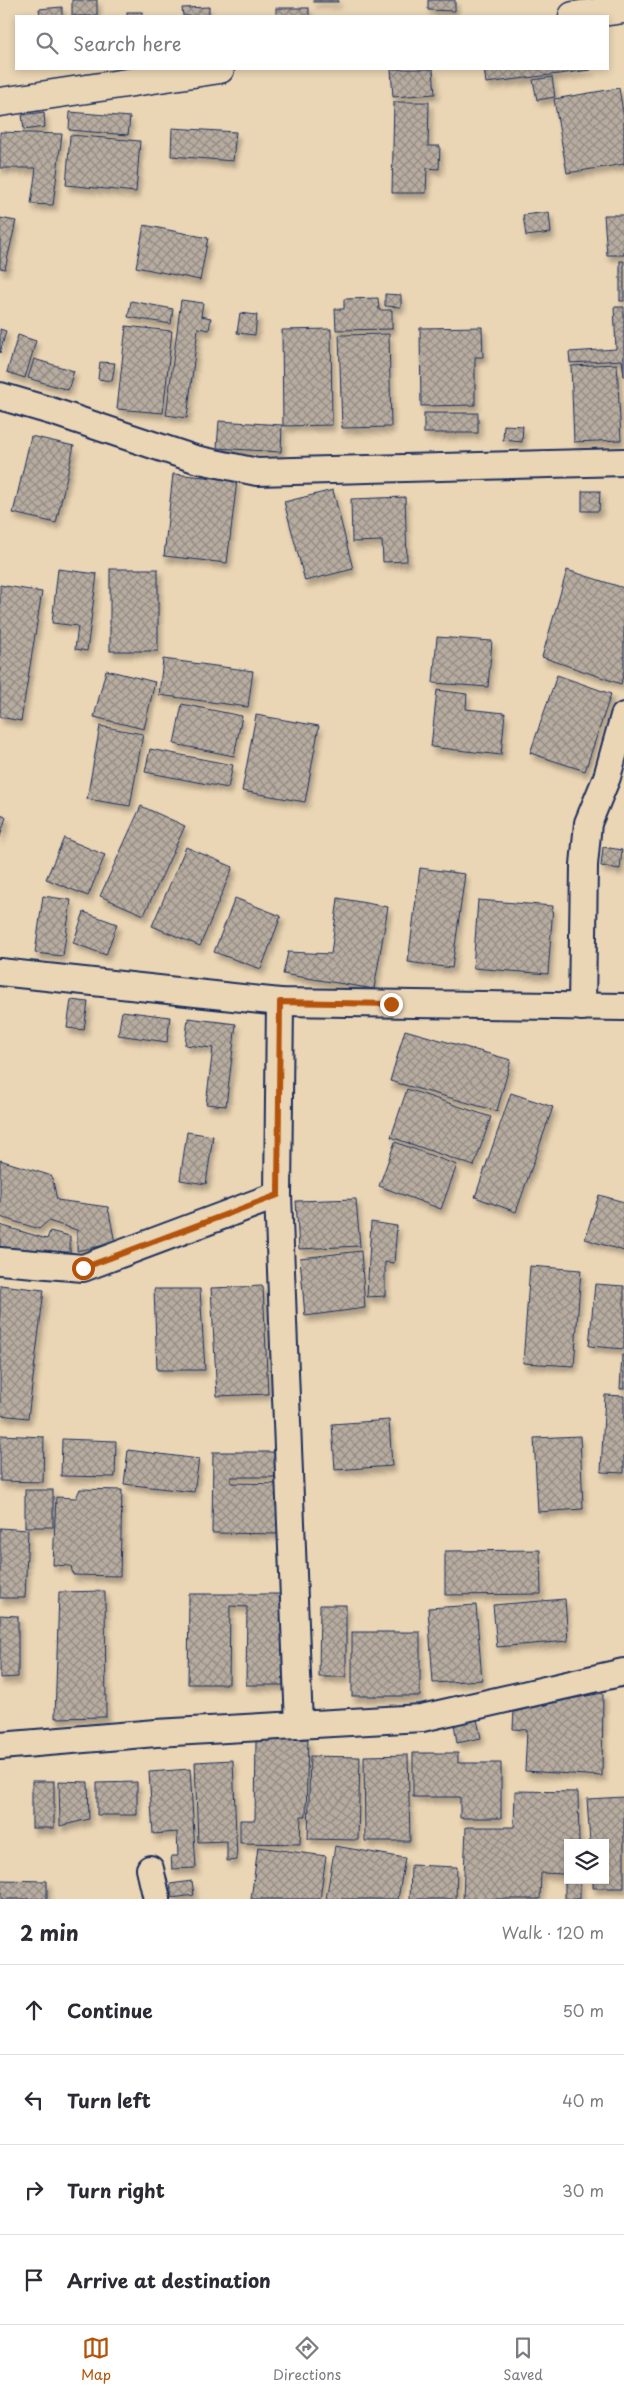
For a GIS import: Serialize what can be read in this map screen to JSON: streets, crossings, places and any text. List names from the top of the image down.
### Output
{
  "page": {
    "search": "Search here",
    "heading": ["2 min", "Walk · 120 m"],
    "list": [
      ["Continue", "50 m"],
      ["Turn left", "40 m"],
      ["Turn right", "30 m"],
      "Arrive at destination"
    ],
    "nav": ["Map", "Directions", "Saved"]
  }
}
